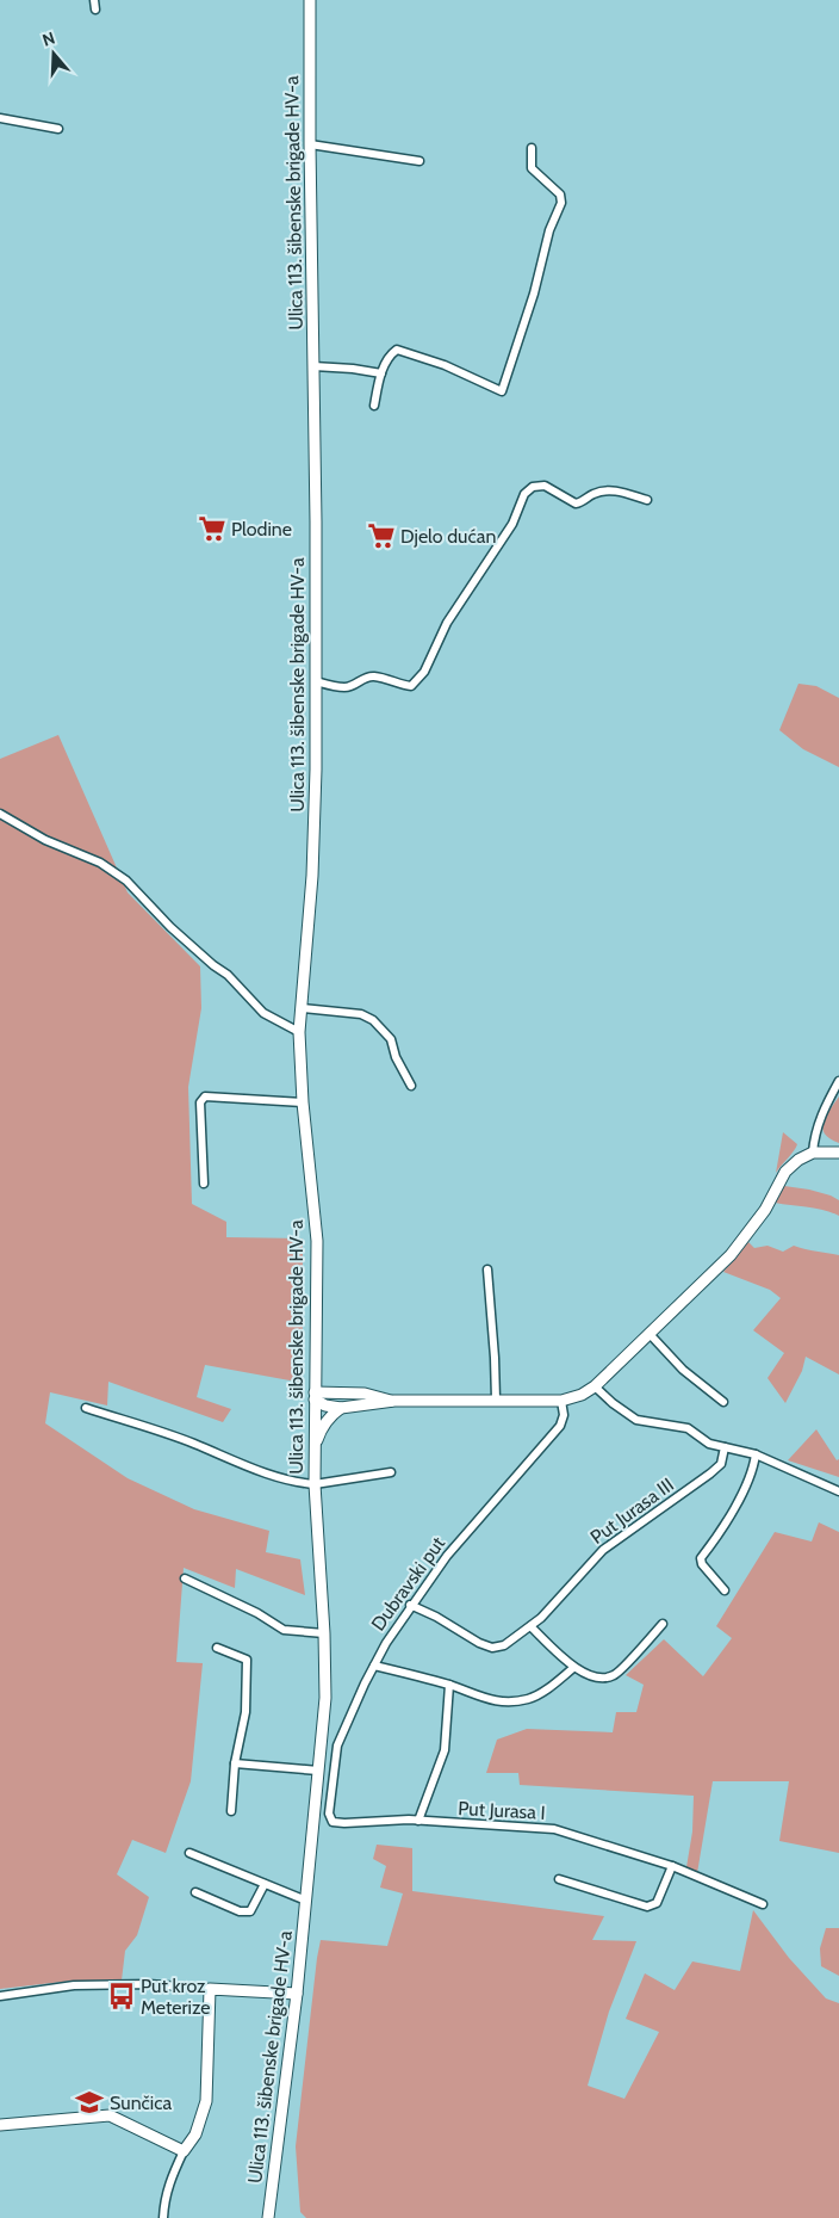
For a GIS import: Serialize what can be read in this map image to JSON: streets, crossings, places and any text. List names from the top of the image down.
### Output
{
  "streets": {
    "main road": ["Ulica 113. šibenske brigade HV-a"],
    "street": ["Put Jurasa III", "Dubravski put", "Put Jurasa I"]
  },
  "crossings": [
    ["Put Jurasa III", "Dubravski put"],
    ["Dubravski put", "Put Jurasa I"]
  ],
  "places": {
    "supermarket": ["Plodine", "Djelo dućan"],
    "bus stop": ["Put kroz Meterize"],
    "school or university": ["Sunčica"]
  },
  "north": "top"
}
